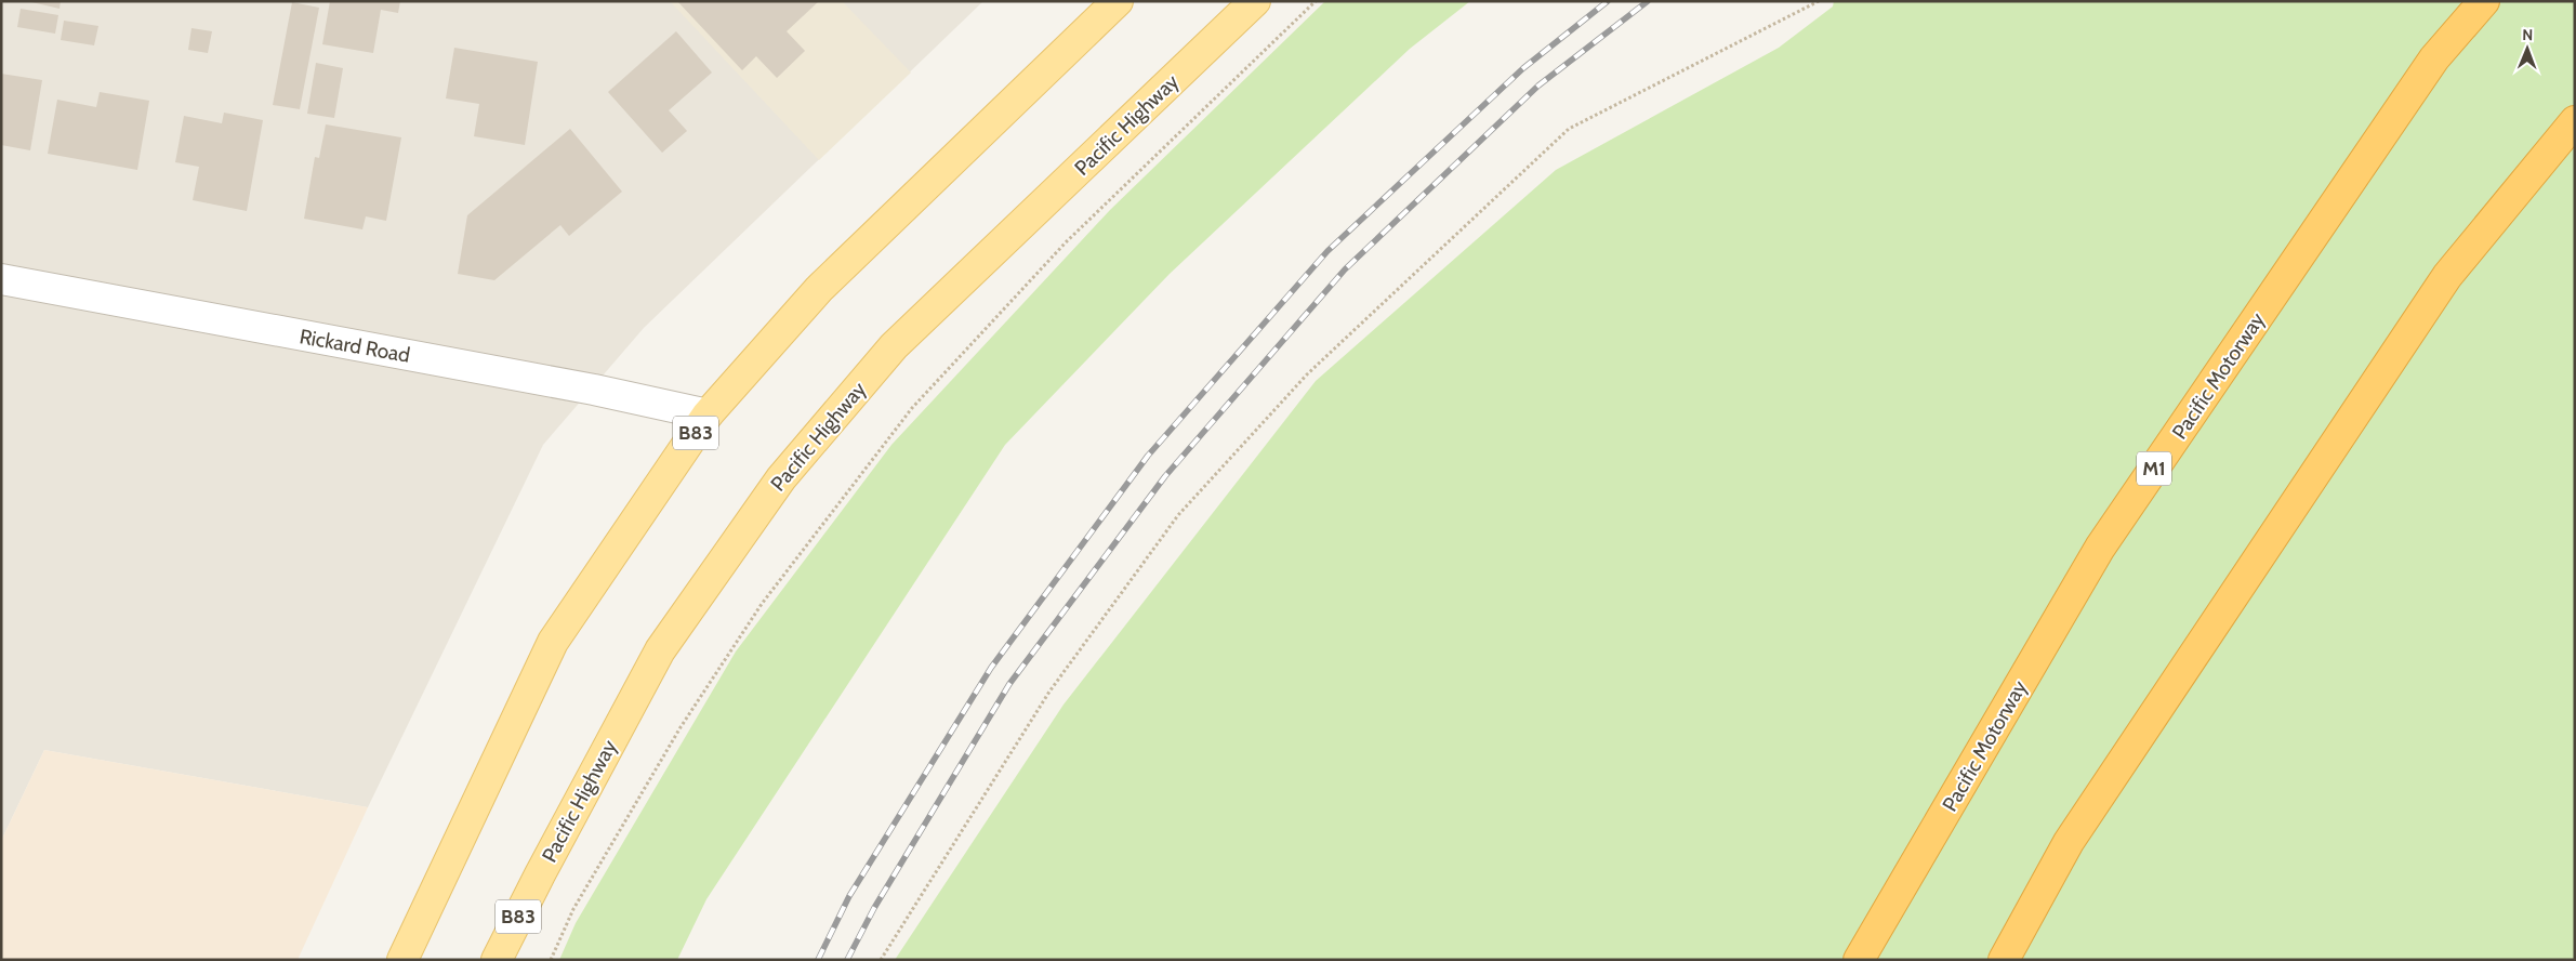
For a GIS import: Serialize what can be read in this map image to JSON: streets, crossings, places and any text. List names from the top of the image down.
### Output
{
  "streets": {
    "highway": ["Pacific Motorway", "M1"],
    "main road": ["Pacific Highway", "B83"],
    "street": ["Rickard Road"]
  },
  "crossings": [
    ["Rickard Road", "B83"]
  ],
  "north": "top"
}
